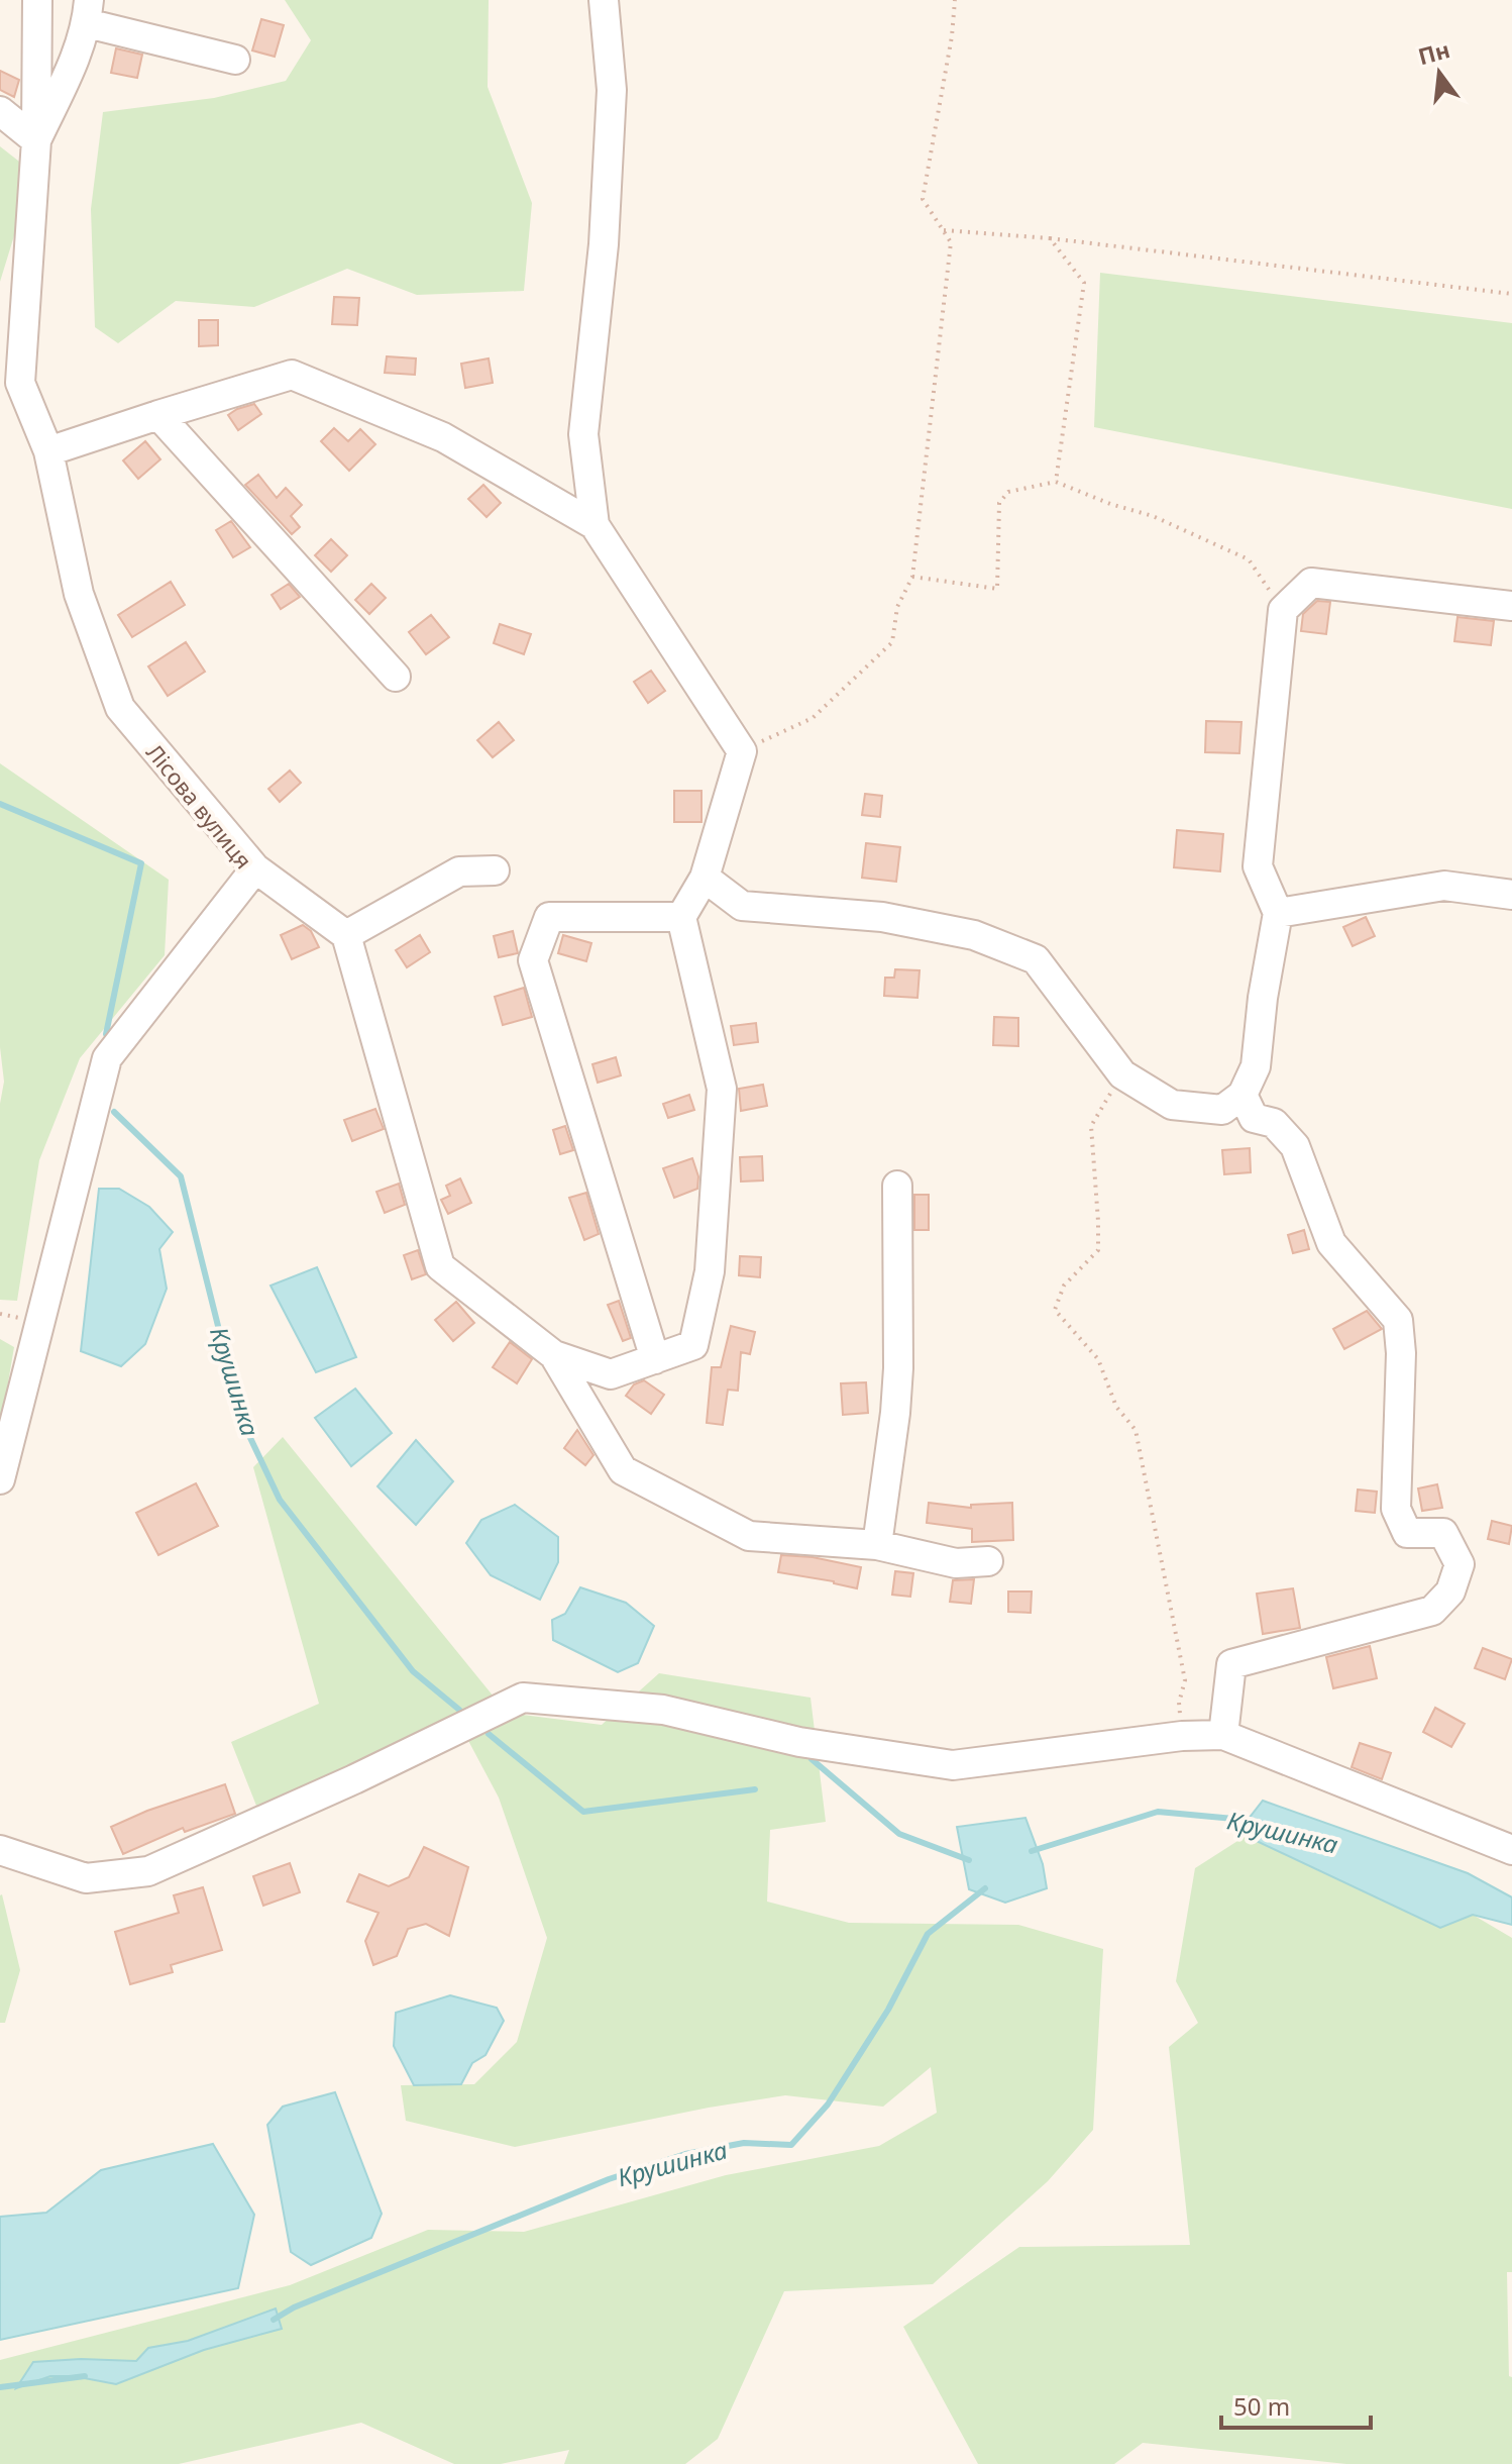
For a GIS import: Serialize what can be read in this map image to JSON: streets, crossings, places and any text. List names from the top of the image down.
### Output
{
  "streets": {
    "street": ["Лісова вулиця"]
  },
  "water": ["Крушинка"],
  "scale_bar": "50 m",
  "north": "top"
}
